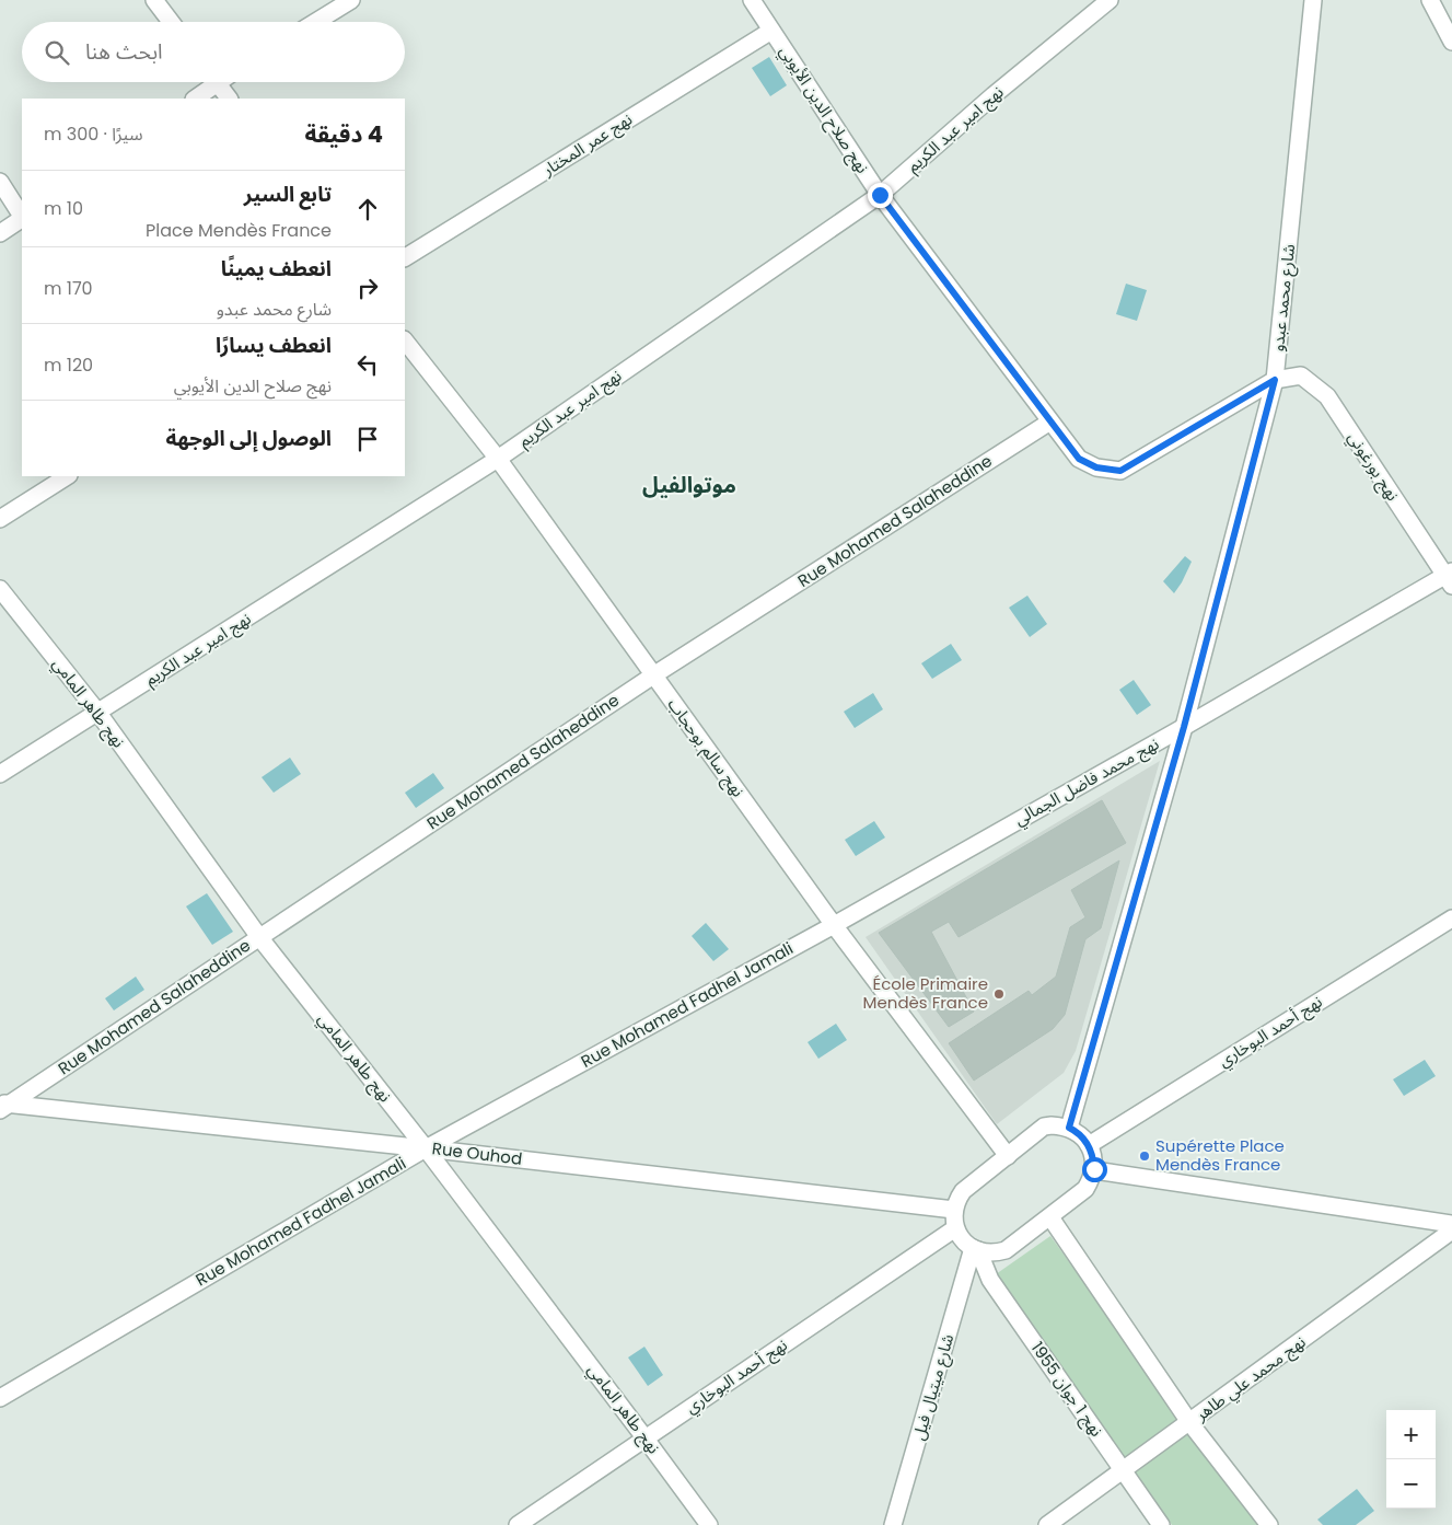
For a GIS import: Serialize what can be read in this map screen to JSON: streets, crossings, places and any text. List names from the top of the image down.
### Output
{
  "streets": {
    "street": [
      "نهج صلاح الدين الأيوبي",
      "نهج امير عبد الكريم",
      "نهج عمر المختار",
      "شارع محمد عبدو",
      "نهج بورغوني",
      "Rue Mohamed Salaheddine",
      "نهج طاهر المامي",
      "نهج سالم بوحجاب",
      "نهج محمد فاضل الجمالي",
      "Rue Mohamed Fadhel Jamali",
      "نهج أحمد البوخاري",
      "Rue Ouhod",
      "نهج محمد علي طاهر",
      "شارع ميتيال فيل",
      "نهج 1 جوان 1955"
    ]
  },
  "crossings": [
    ["نهج صلاح الدين الأيوبي", "نهج امير عبد الكريم"],
    ["نهج صلاح الدين الأيوبي", "نهج عمر المختار"],
    ["نهج صلاح الدين الأيوبي", "شارع محمد عبدو"],
    ["نهج صلاح الدين الأيوبي", "نهج بورغوني"],
    ["نهج صلاح الدين الأيوبي", "Rue Mohamed Salaheddine"],
    ["نهج امير عبد الكريم", "نهج طاهر المامي"],
    ["نهج امير عبد الكريم", "نهج سالم بوحجاب"],
    ["شارع محمد عبدو", "نهج بورغوني"],
    ["شارع محمد عبدو", "نهج محمد فاضل الجمالي"],
    ["نهج بورغوني", "نهج محمد فاضل الجمالي"],
    ["Rue Mohamed Salaheddine", "نهج طاهر المامي"],
    ["Rue Mohamed Salaheddine", "نهج سالم بوحجاب"],
    ["Rue Mohamed Salaheddine", "Rue Ouhod"],
    ["نهج طاهر المامي", "Rue Mohamed Fadhel Jamali"],
    ["نهج طاهر المامي", "نهج أحمد البوخاري"],
    ["نهج طاهر المامي", "Rue Ouhod"],
    ["نهج سالم بوحجاب", "نهج محمد فاضل الجمالي"],
    ["نهج سالم بوحجاب", "Rue Mohamed Fadhel Jamali"],
    ["نهج محمد فاضل الجمالي", "Rue Mohamed Fadhel Jamali"],
    ["Rue Mohamed Fadhel Jamali", "Rue Ouhod"],
    ["نهج أحمد البوخاري", "نهج 1 جوان 1955"],
    ["نهج محمد علي طاهر", "نهج 1 جوان 1955"],
    ["شارع ميتيال فيل", "نهج 1 جوان 1955"]
  ],
  "districts": ["موتوالفيل"],
  "places": ["École Primaire Mendès France", "Supérette Place Mendès France"],
  "page": {
    "search": "ابحث هنا",
    "heading": ["4 دقيقة", "سيرًا · 300 m"],
    "list": [
      ["تابع السير", "Place Mendès France", "10 m"],
      ["انعطف يمينًا", "شارع محمد عبدو", "170 m"],
      ["انعطف يسارًا", "نهج صلاح الدين الأيوبي", "120 m"],
      "الوصول إلى الوجهة"
    ],
    "map_buttons": ["+", "−"]
  }
}
